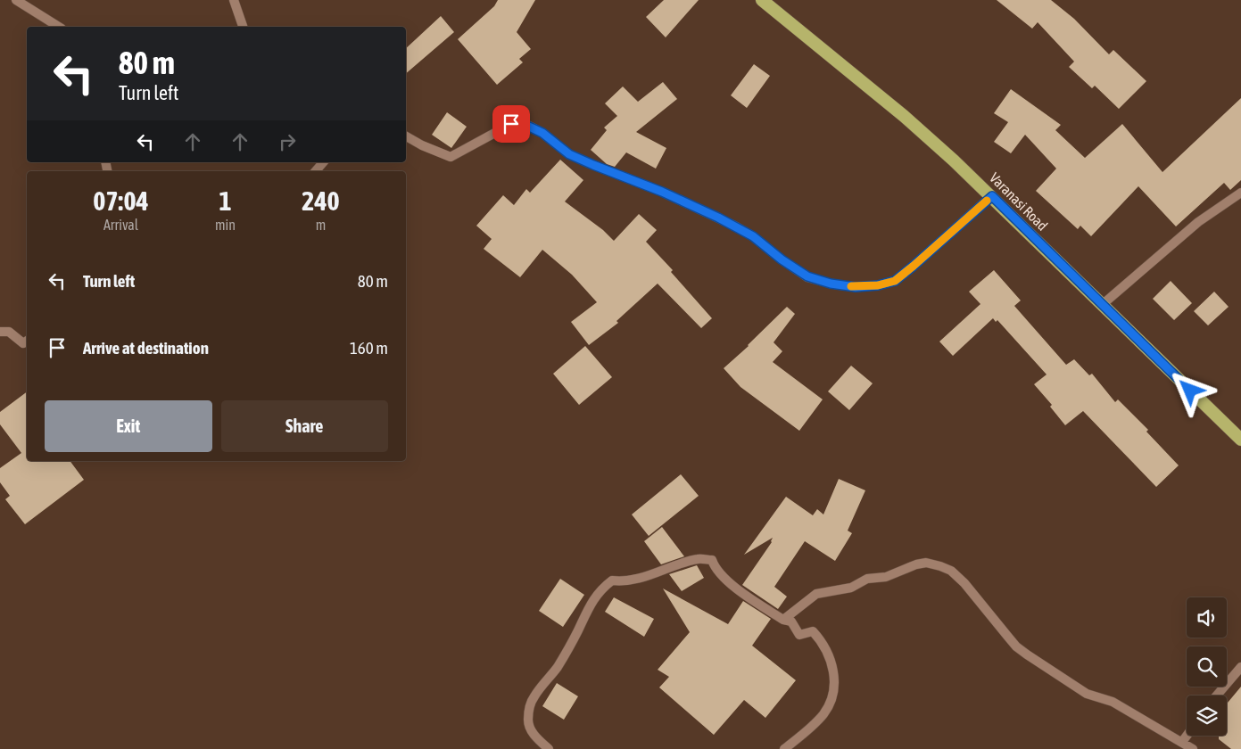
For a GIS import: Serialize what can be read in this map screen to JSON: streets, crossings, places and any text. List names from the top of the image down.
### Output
{
  "streets": {
    "highway": ["Varanasi Road"]
  },
  "page": {
    "turn": ["80 m", "Turn left"],
    "eta": [
      "07:04",
      "Arrival",
      "1",
      "min",
      "240",
      "m"
    ],
    "list": [
      {
        "name": "Turn left",
        "value": "80 m"
      },
      {
        "name": "Arrive at destination",
        "value": "160 m"
      }
    ],
    "buttons": ["Exit", "Share"]
  }
}
